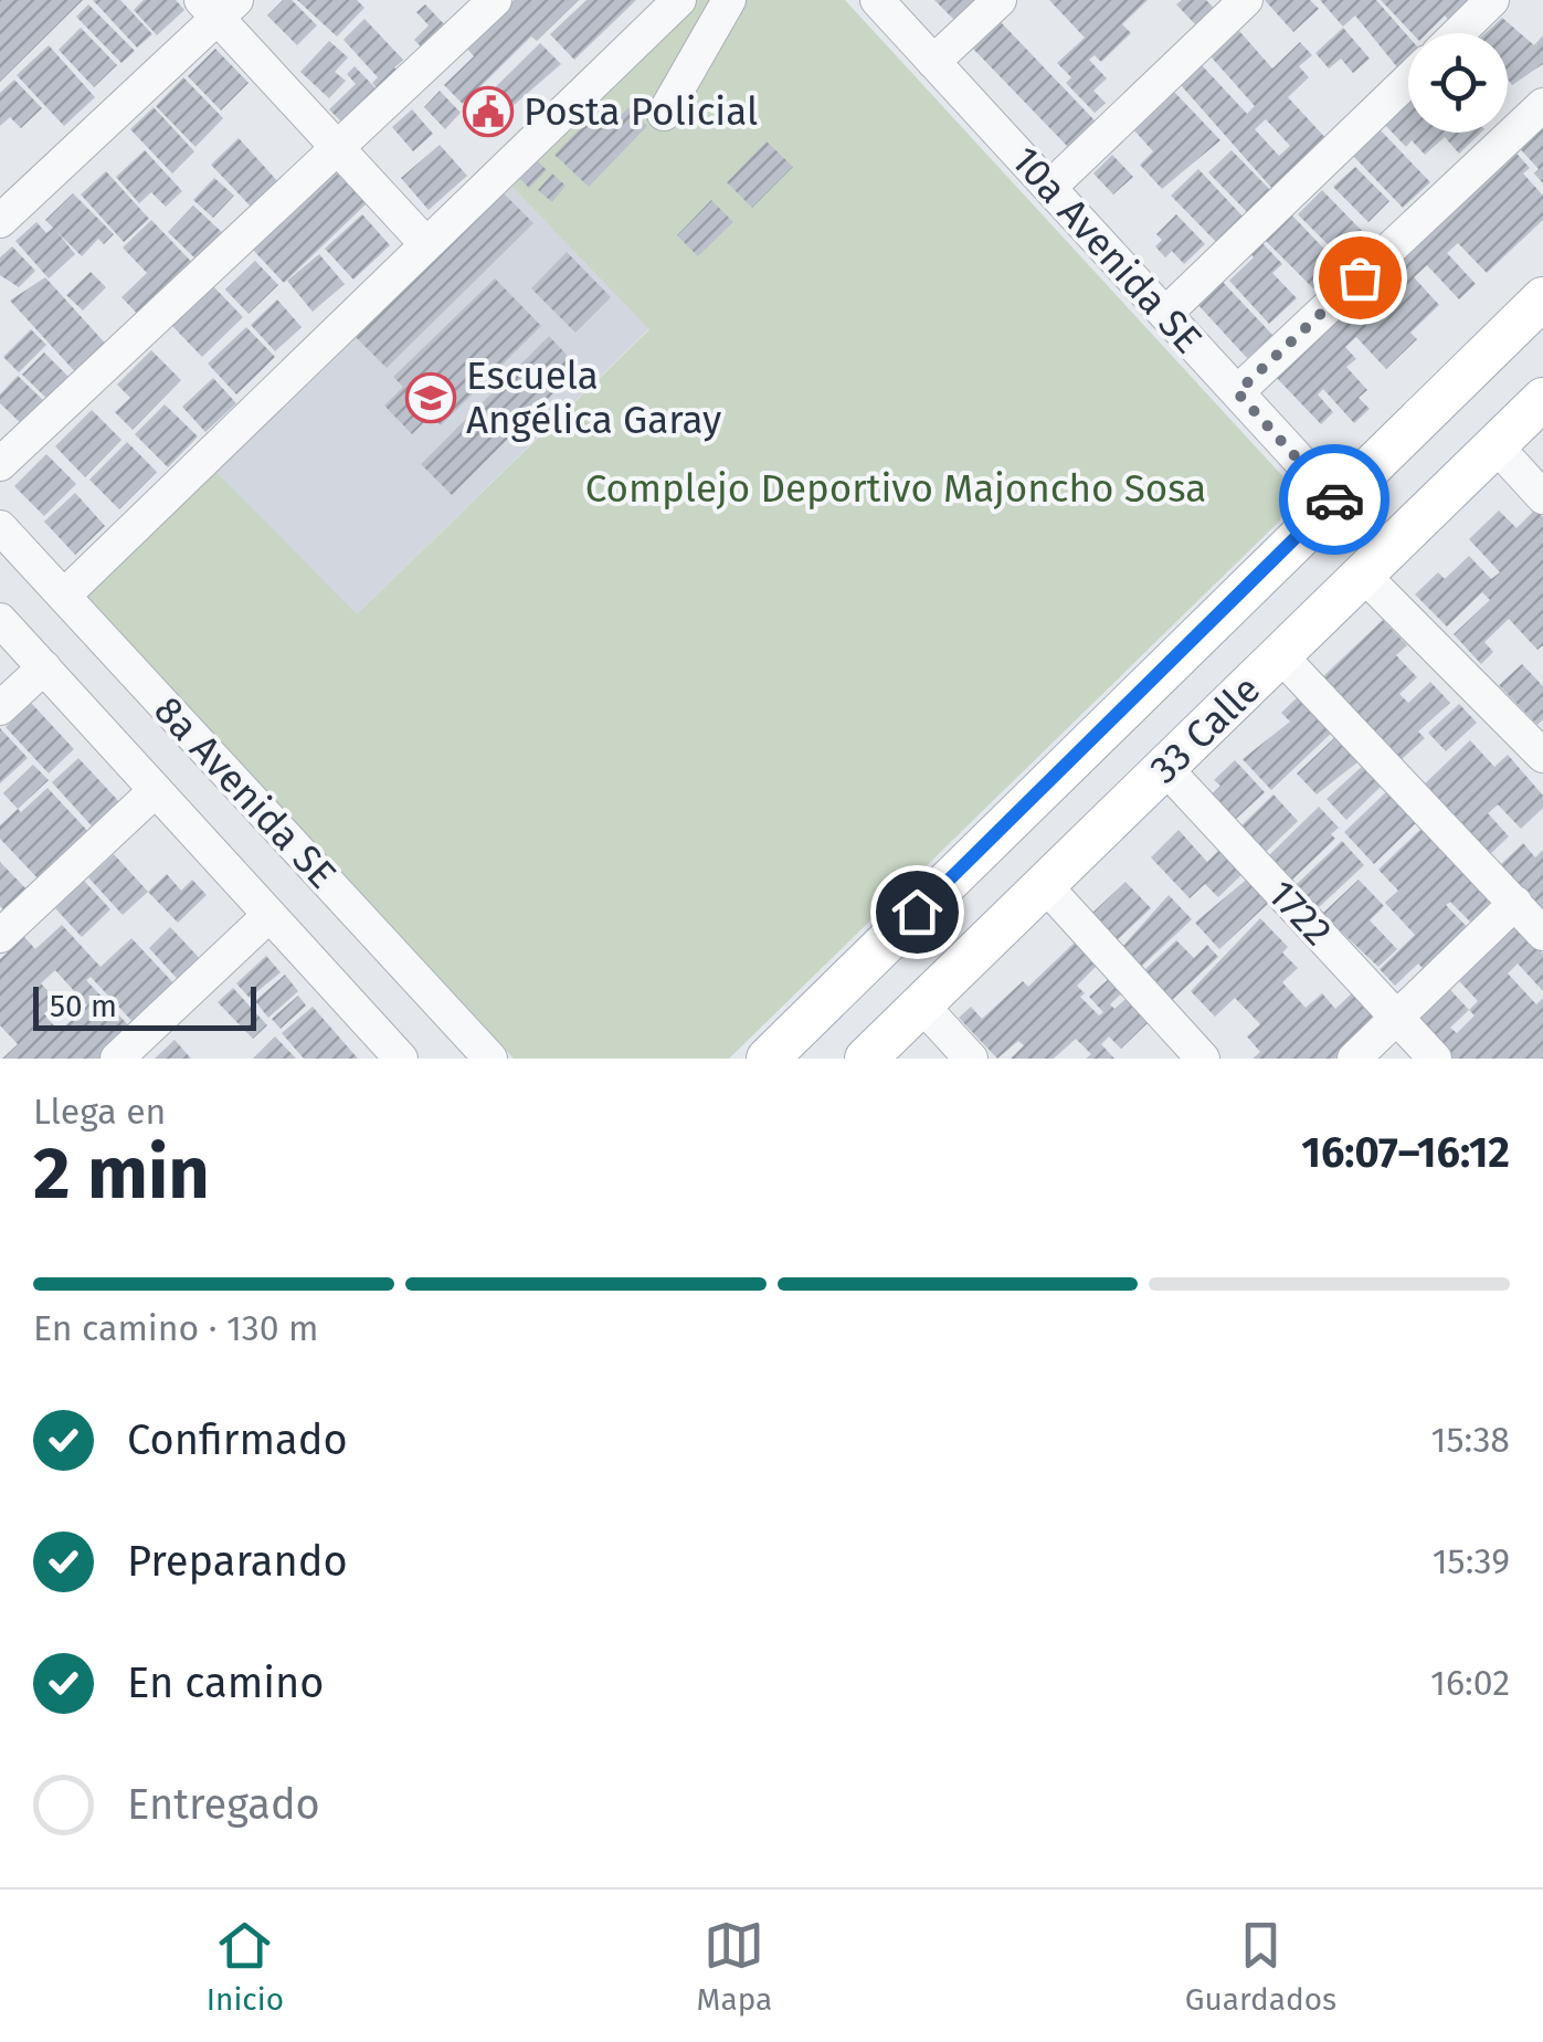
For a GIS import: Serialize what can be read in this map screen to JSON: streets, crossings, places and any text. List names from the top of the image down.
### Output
{
  "streets": {
    "main road": ["33 Calle"],
    "street": ["10a Avenida SE", "8a Avenida SE", "1722"]
  },
  "crossings": [
    ["10a Avenida SE", "33 Calle"],
    ["33 Calle", "1722"]
  ],
  "parks": ["Complejo Deportivo Majoncho Sosa"],
  "places": {
    "public building": ["Posta Policial"],
    "school or university": ["Escuela Angélica Garay"]
  },
  "scale_bar": "50 m",
  "page": {
    "scale": "50 m",
    "heading": ["2 min", "Llega en", "16:07–16:12"],
    "bar": "En camino · 130 m",
    "list": [
      ["Confirmado", "15:38"],
      ["Preparando", "15:39"],
      ["En camino", "16:02"],
      "Entregado"
    ],
    "tabs": ["Inicio", "Mapa", "Guardados"]
  }
}
